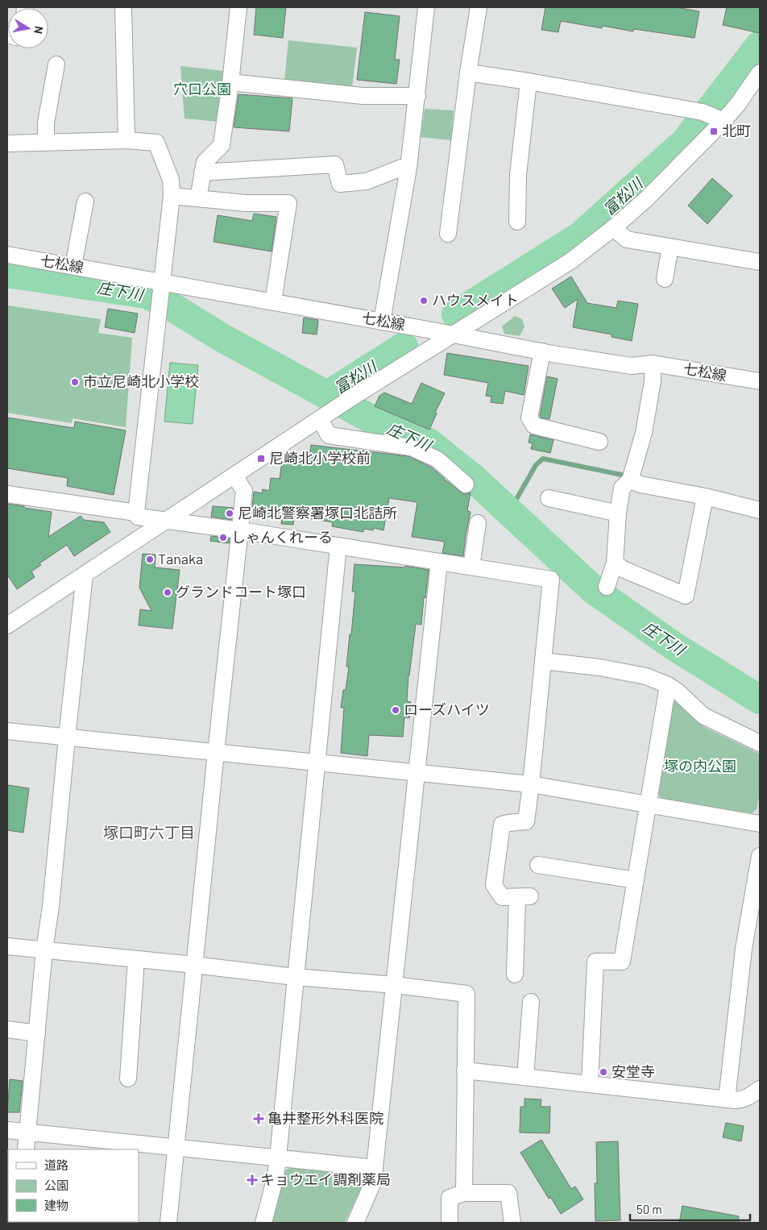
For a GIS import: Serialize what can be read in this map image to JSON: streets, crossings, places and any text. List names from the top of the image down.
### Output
{
  "streets": {
    "street": ["七松線"]
  },
  "districts": ["塚口町六丁目"],
  "water": ["富松川", "庄下川"],
  "parks": ["穴口公園", "塚の内公園"],
  "places": {
    "transit": ["北町", "尼崎北小学校前"],
    "other": [
      "ハウスメイト",
      "市立尼崎北小学校",
      "尼崎北警察署塚口北詰所",
      "しゃんくれーる",
      "Tanaka",
      "グランドコート塚口",
      "ローズハイツ",
      "安堂寺"
    ],
    "health": ["亀井整形外科医院", "キョウエイ調剤薬局"]
  },
  "legend": ["道路", "公園", "建物"],
  "scale_bar": "50 m",
  "north": "right"
}
